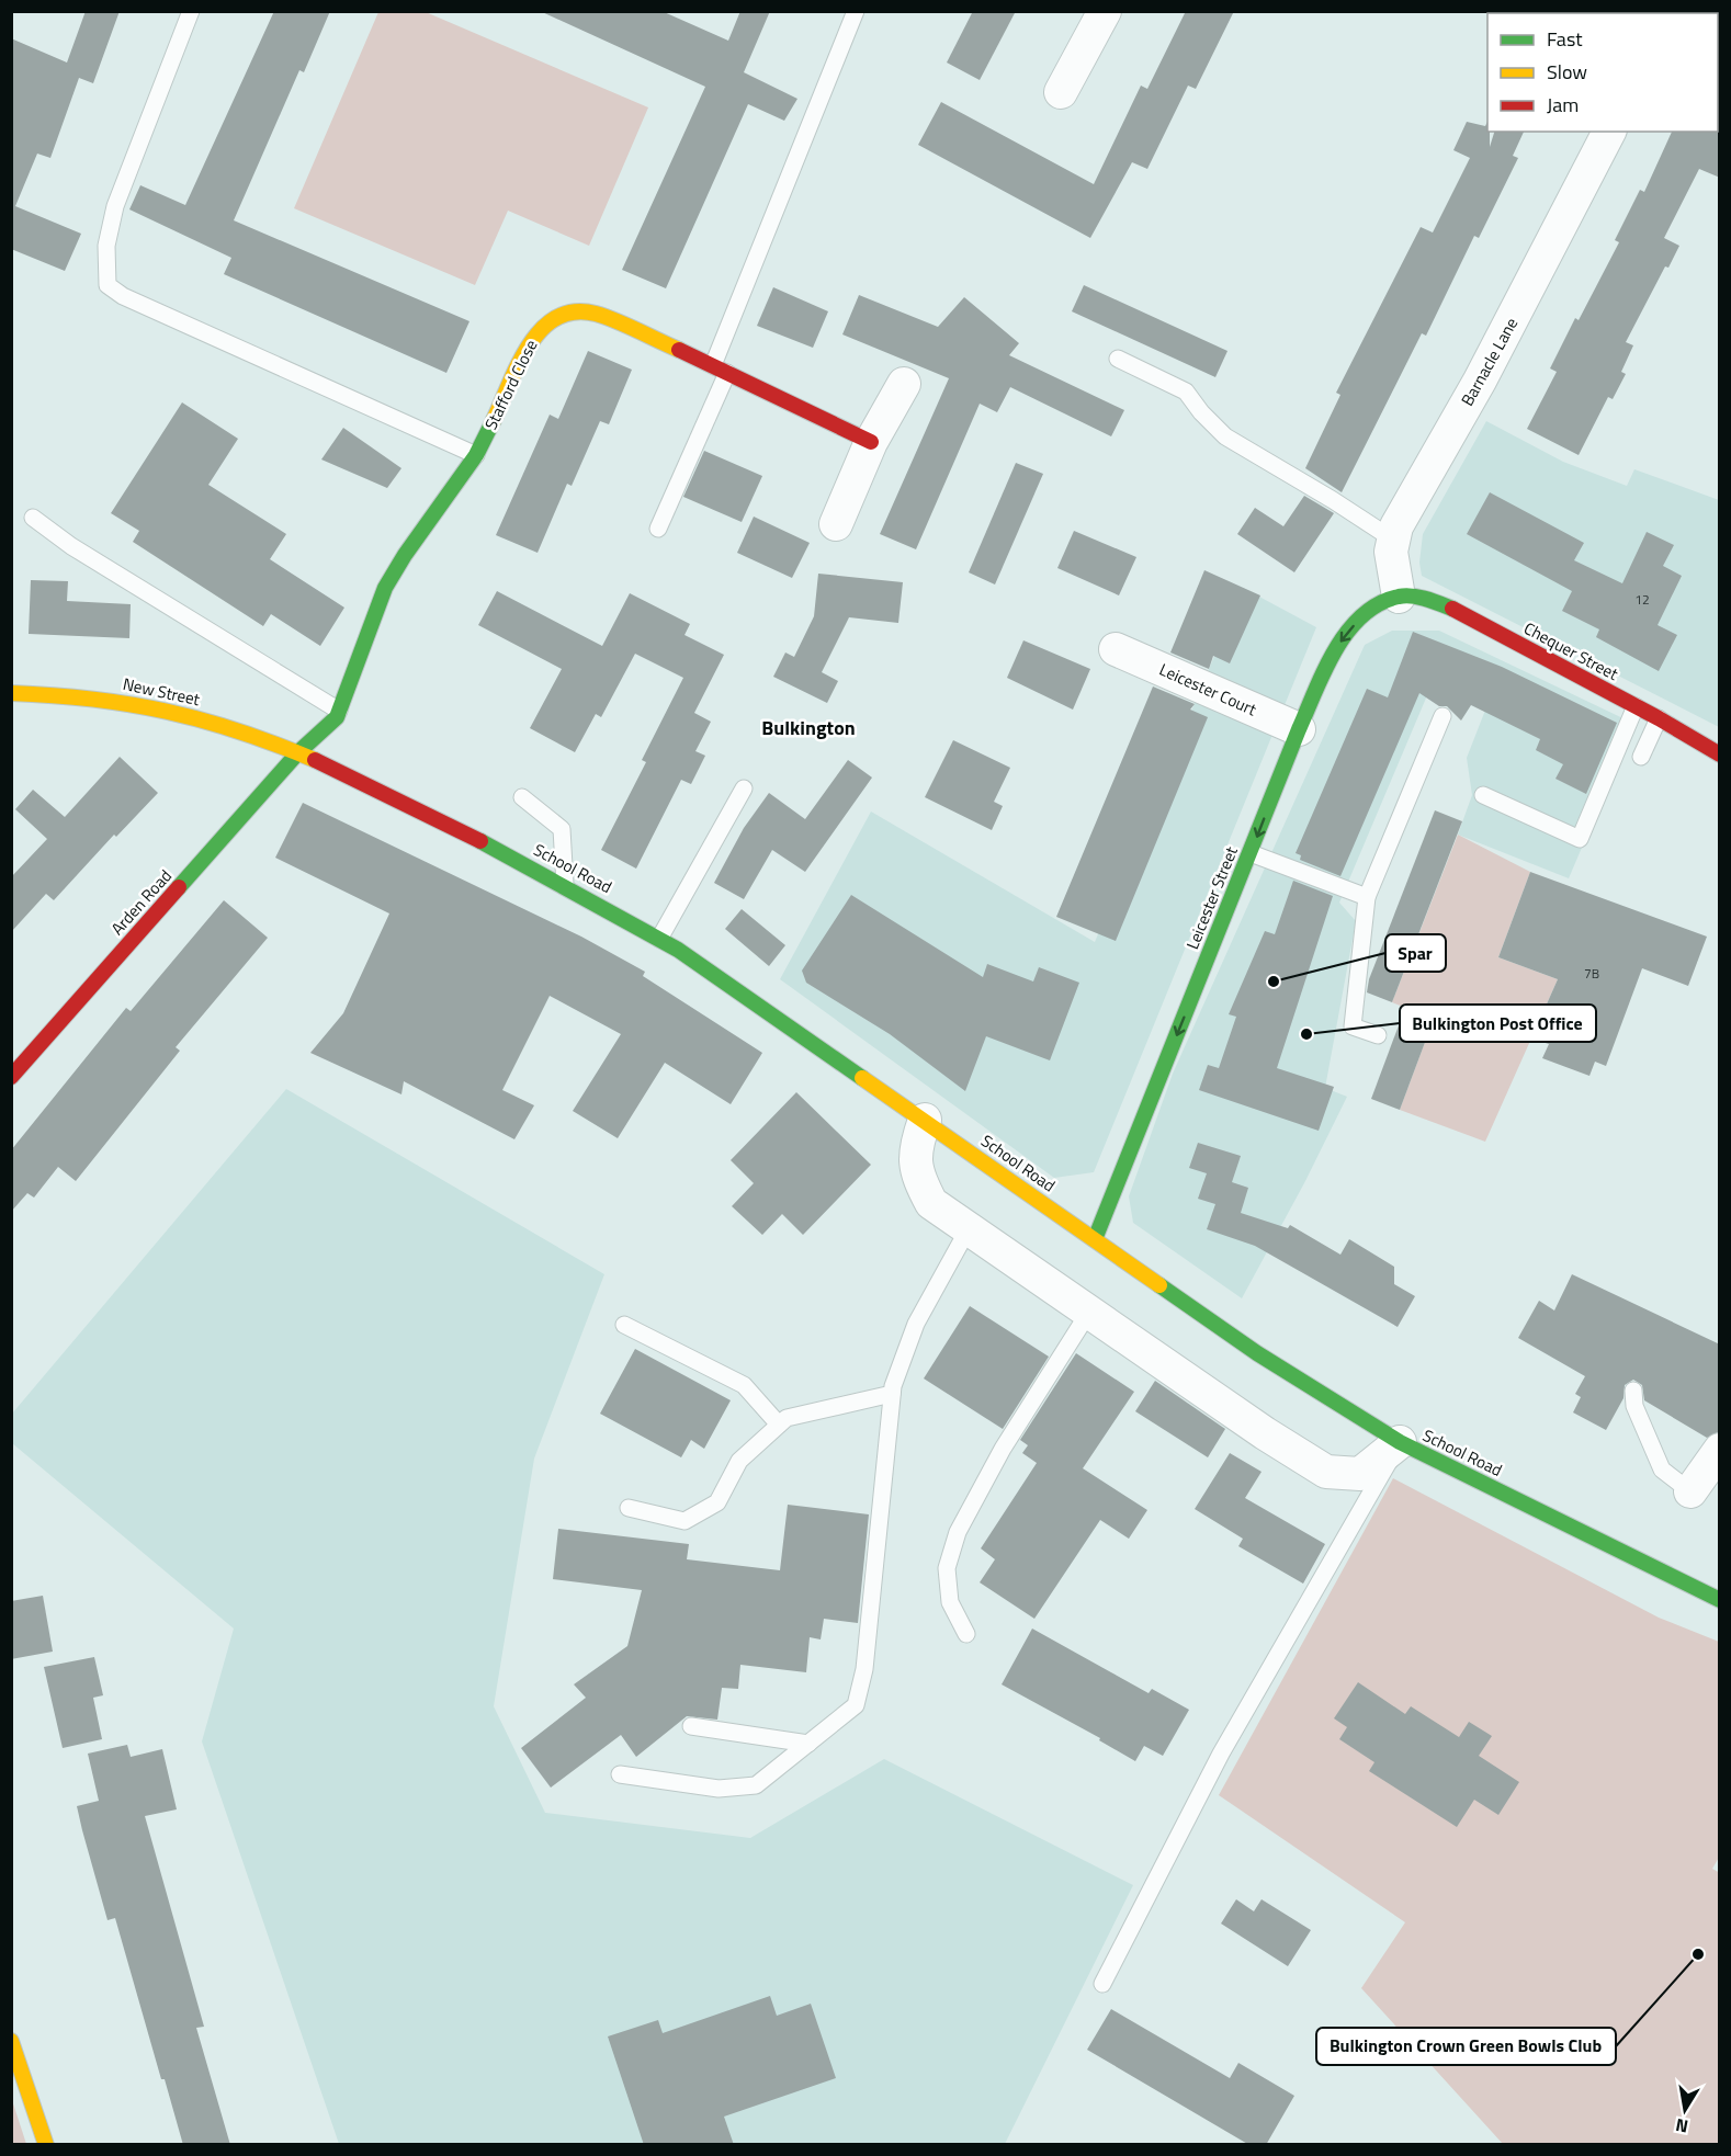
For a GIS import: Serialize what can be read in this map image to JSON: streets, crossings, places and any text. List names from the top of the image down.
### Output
{
  "streets": {
    "street": [
      "Barnacle Lane",
      "Stafford Close",
      "Chequer Street",
      "Leicester Court",
      "New Street",
      "School Road",
      "Leicester Street",
      "Arden Road"
    ]
  },
  "crossings": [
    ["Barnacle Lane", "Chequer Street"],
    ["Barnacle Lane", "Leicester Street"],
    ["Stafford Close", "New Street"],
    ["Stafford Close", "School Road"],
    ["Stafford Close", "Arden Road"],
    ["Chequer Street", "Leicester Street"],
    ["Leicester Court", "Leicester Street"],
    ["New Street", "School Road"],
    ["New Street", "Arden Road"],
    ["School Road", "Leicester Street"],
    ["School Road", "Arden Road"]
  ],
  "one_way": ["Leicester Street"],
  "districts": ["Bulkington"],
  "places": ["Spar", "Bulkington Post Office", "Bulkington Crown Green Bowls Club"],
  "house_numbers": ["12", "7B"],
  "legend": ["Fast", "Slow", "Jam"],
  "north": "bottom"
}
